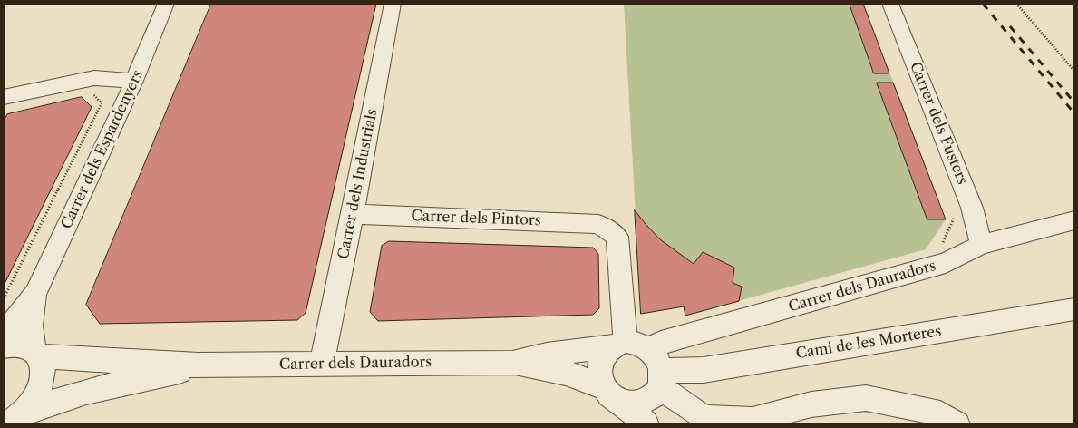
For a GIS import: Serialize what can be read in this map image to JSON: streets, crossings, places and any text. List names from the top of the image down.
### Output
{
  "streets": {
    "street": [
      "Carrer dels Fusters",
      "Carrer dels Espardenyers",
      "Carrer dels Industrials",
      "Carrer dels Pintors",
      "Carrer dels Dauradors",
      "Camí de les Morteres"
    ]
  },
  "crossings": [
    ["Carrer dels Fusters", "Carrer dels Dauradors"],
    ["Carrer dels Espardenyers", "Carrer dels Dauradors"],
    ["Carrer dels Industrials", "Carrer dels Pintors"],
    ["Carrer dels Industrials", "Carrer dels Dauradors"],
    ["Carrer dels Pintors", "Carrer dels Dauradors"],
    ["Carrer dels Pintors", "Camí de les Morteres"],
    ["Carrer dels Dauradors", "Camí de les Morteres"]
  ]
}
